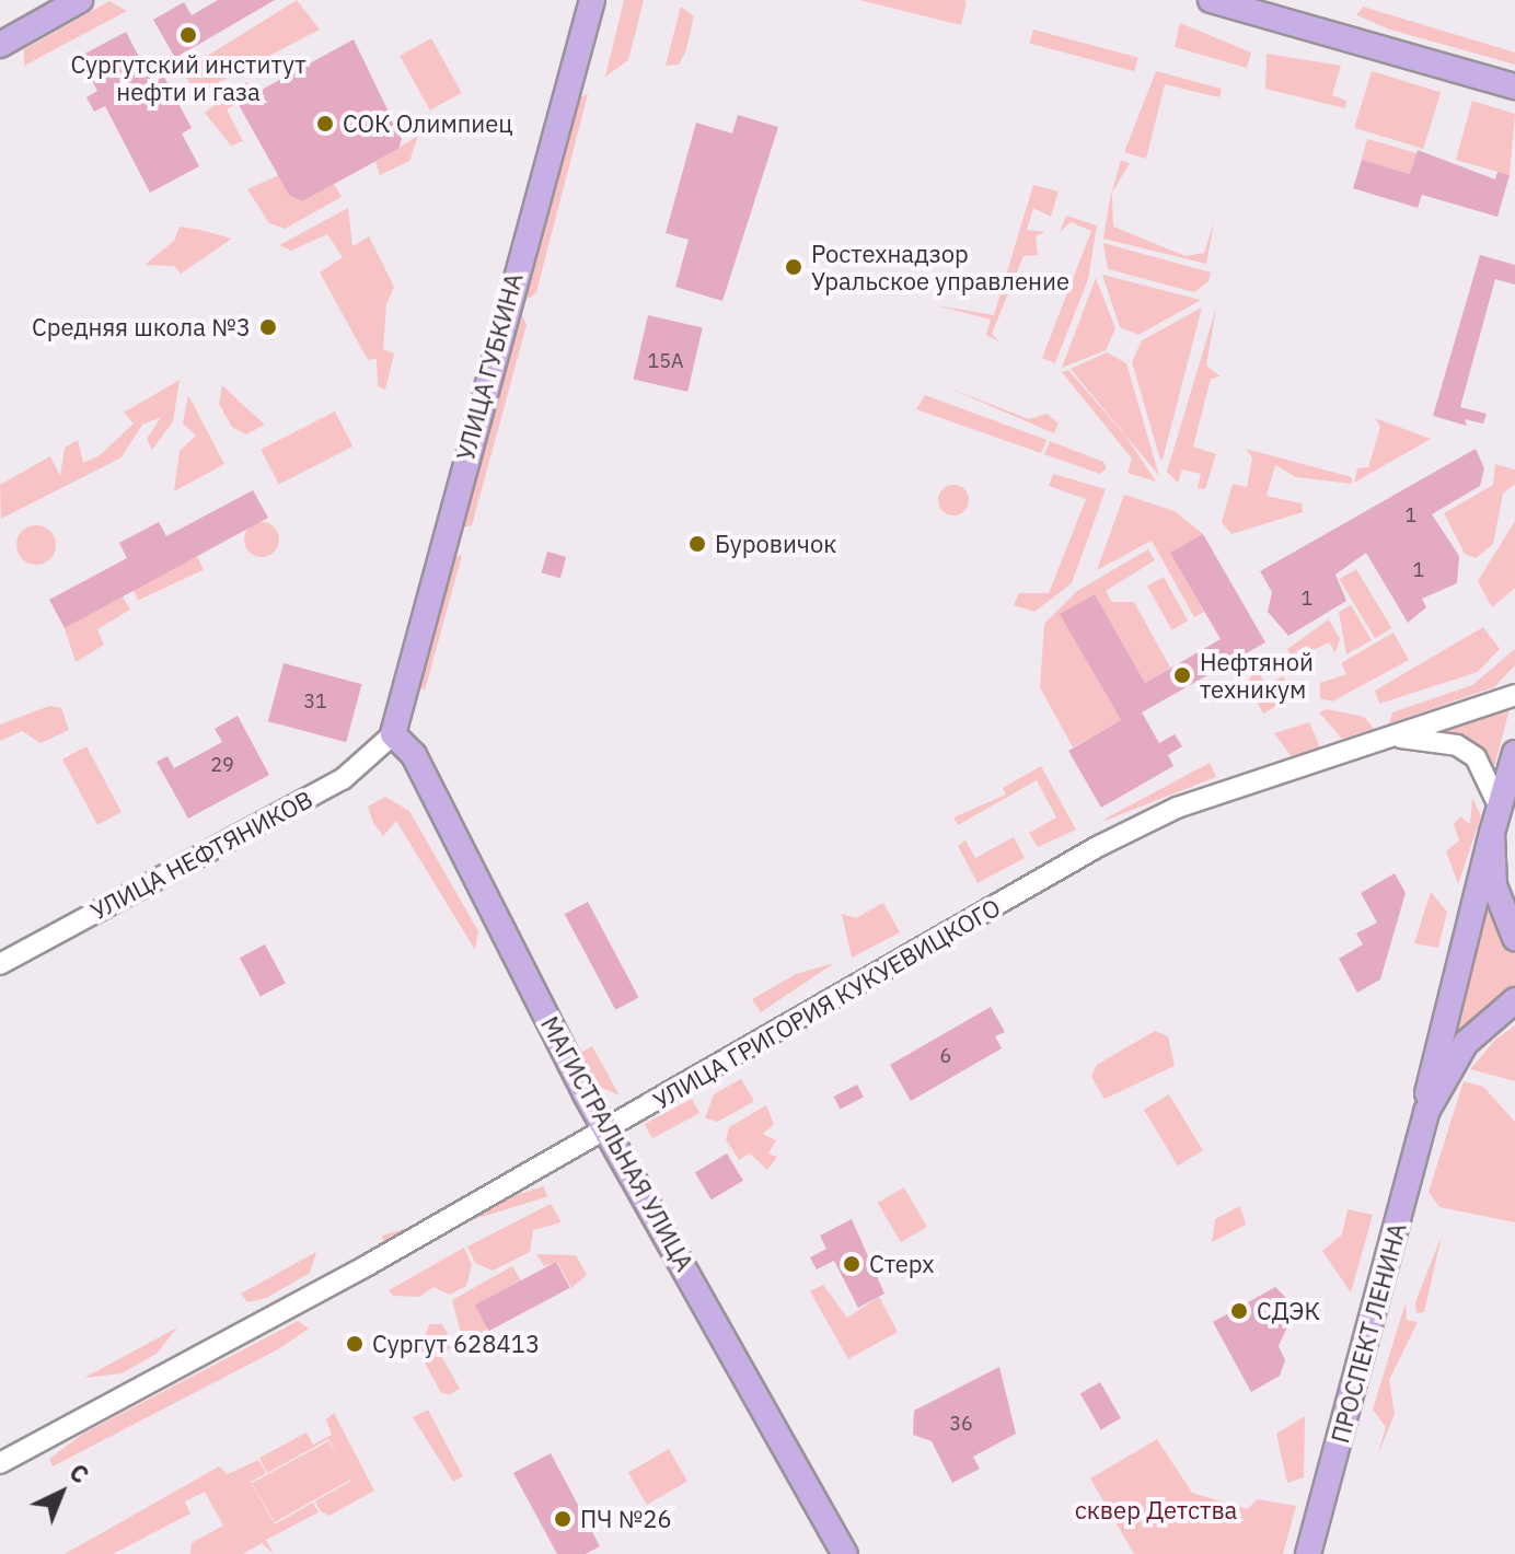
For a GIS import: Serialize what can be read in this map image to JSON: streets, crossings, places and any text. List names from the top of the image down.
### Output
{
  "streets": {
    "main road": ["УЛИЦА ГУБКИНА", "МАГИСТРАЛЬНАЯ УЛИЦА", "ПРОСПЕКТ ЛЕНИНА"],
    "street": ["УЛИЦА НЕФТЯНИКОВ", "УЛИЦА ГРИГОРИЯ КУКУЕВИЦКОГО"]
  },
  "crossings": [
    ["УЛИЦА ГУБКИНА", "УЛИЦА НЕФТЯНИКОВ"],
    ["УЛИЦА ГУБКИНА", "МАГИСТРАЛЬНАЯ УЛИЦА"],
    ["УЛИЦА НЕФТЯНИКОВ", "МАГИСТРАЛЬНАЯ УЛИЦА"],
    ["УЛИЦА ГРИГОРИЯ КУКУЕВИЦКОГО", "МАГИСТРАЛЬНАЯ УЛИЦА"],
    ["УЛИЦА ГРИГОРИЯ КУКУЕВИЦКОГО", "ПРОСПЕКТ ЛЕНИНА"]
  ],
  "parks": ["сквер Детства"],
  "places": [
    "Сургутский институт нефти и газа",
    "СОК Олимпиец",
    "Ростехнадзор Уральское управление",
    "Средняя школа №3",
    "Буровичок",
    "Нефтяной техникум",
    "Стерх",
    "СДЭК",
    "Сургут 628413",
    "ПЧ №26"
  ],
  "house_numbers": [
    "15А",
    "1",
    "1",
    "1",
    "31",
    "29",
    "6",
    "36"
  ],
  "north": "top right"
}
